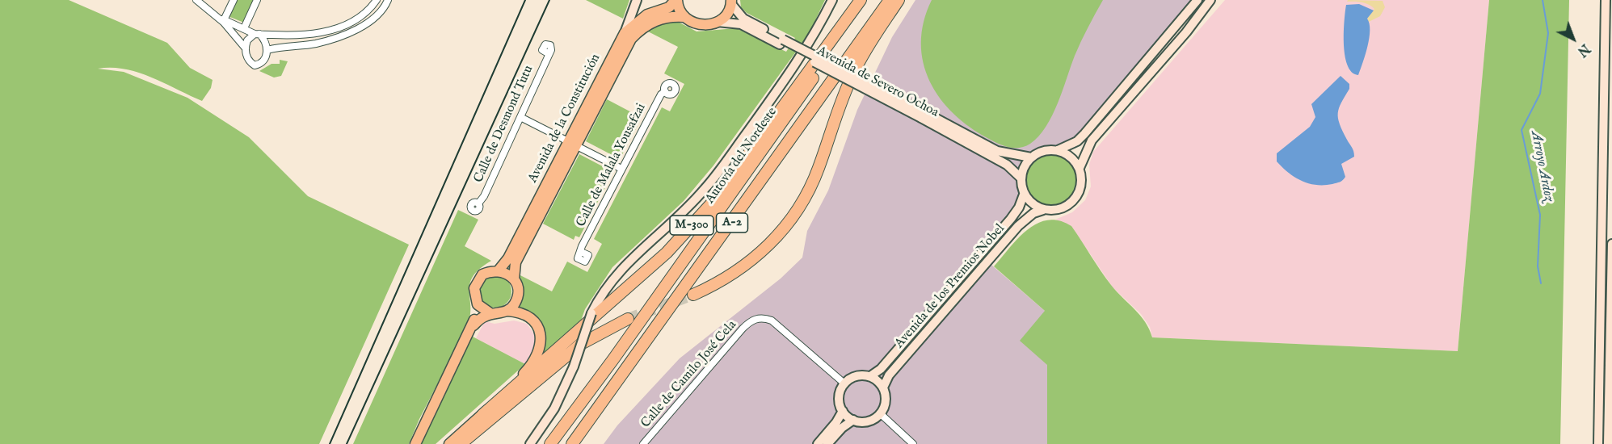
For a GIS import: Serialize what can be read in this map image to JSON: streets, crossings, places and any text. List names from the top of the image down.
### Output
{
  "streets": {
    "highway": ["Autovía del Nordeste", "A-2", "M-300"],
    "main road": ["Avenida de la Constitución"],
    "street": [
      "Avenida de Severo Ochoa",
      "Calle de Desmond Tutu",
      "Calle de Malala Yousafzai",
      "Avenida de los Premios Nobel",
      "Calle de Camilo José Cela"
    ]
  },
  "crossings": [
    ["Avenida de Severo Ochoa", "Avenida de los Premios Nobel"],
    ["Avenida de los Premios Nobel", "Calle de Camilo José Cela"]
  ],
  "water": ["Arroyo Ardoz"],
  "north": "bottom right"
}
